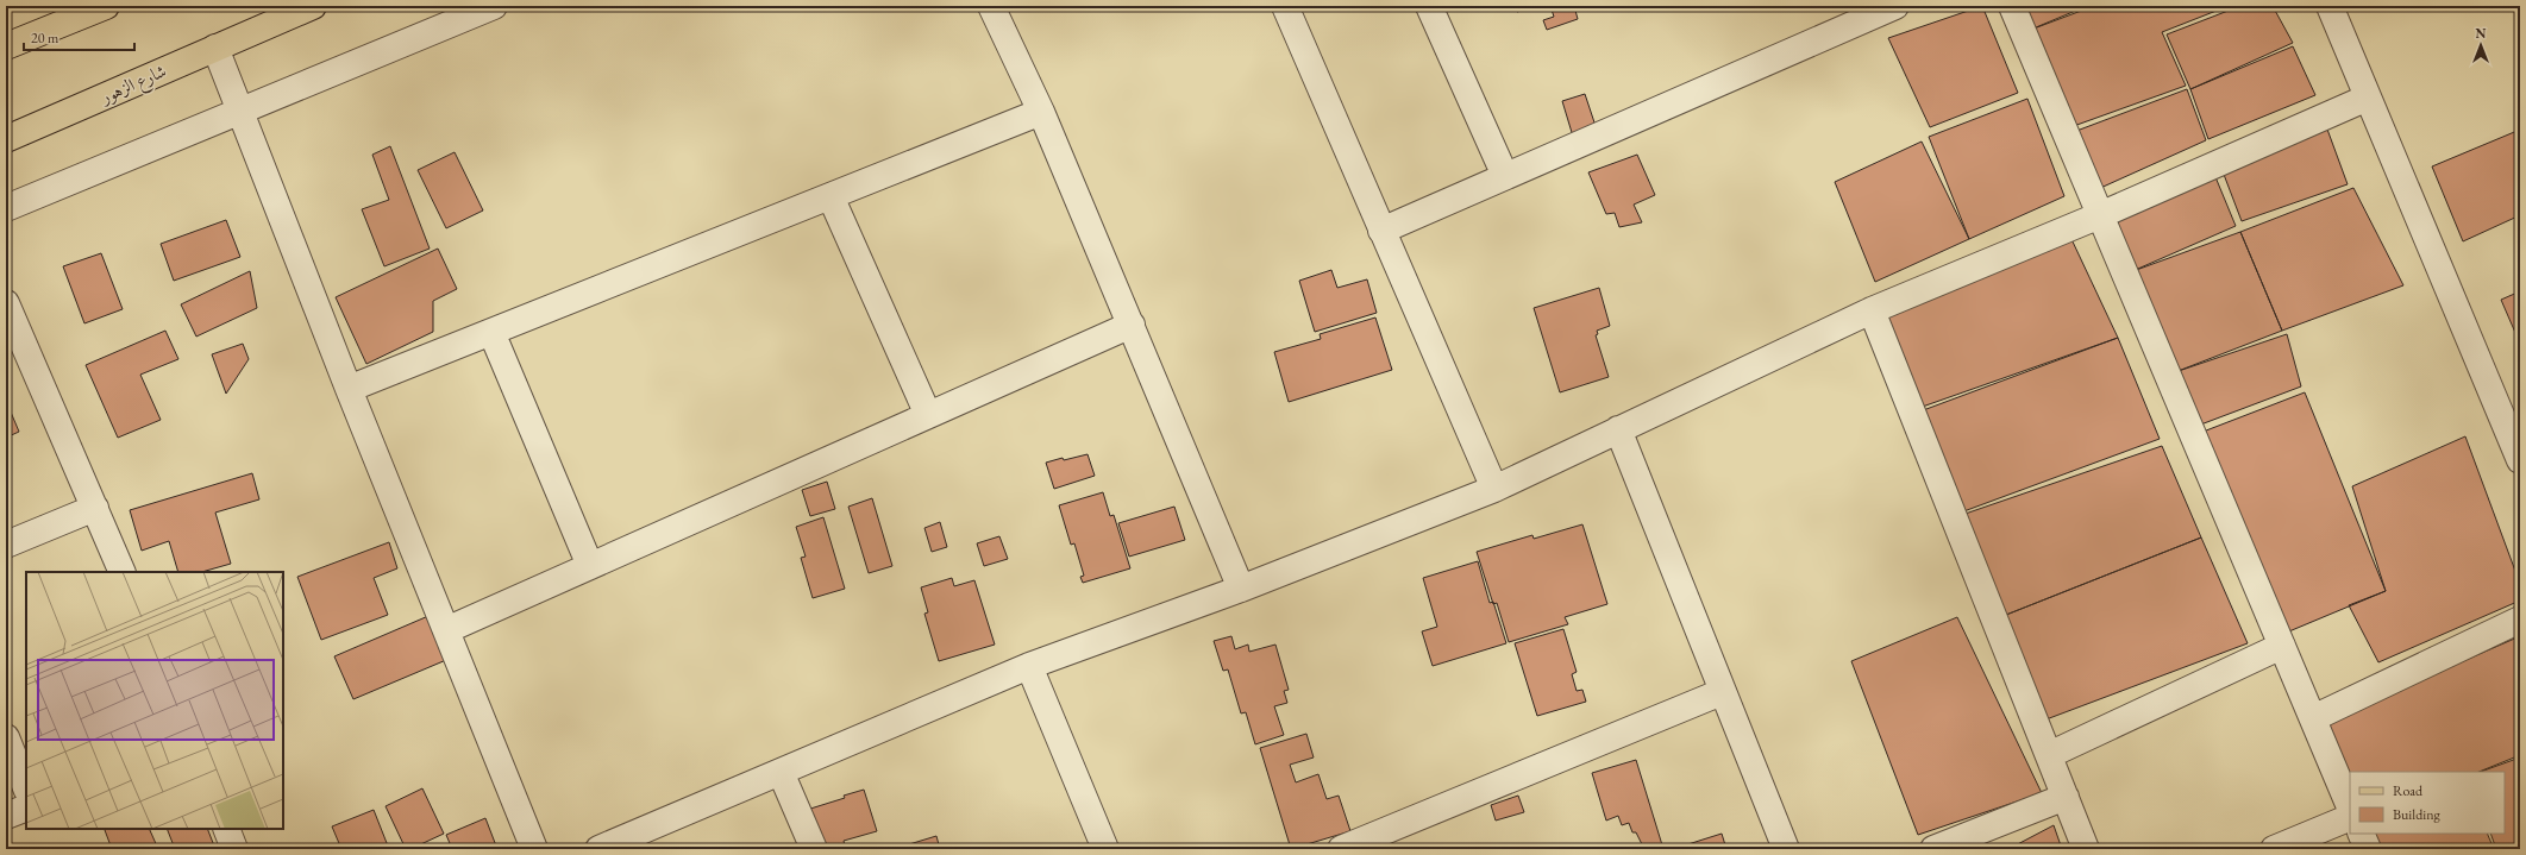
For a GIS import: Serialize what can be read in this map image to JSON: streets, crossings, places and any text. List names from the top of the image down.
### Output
{
  "streets": {
    "main road": ["شارع الزهور"]
  },
  "legend": ["Road", "Building"],
  "scale_bar": "20 m",
  "north": "top"
}
